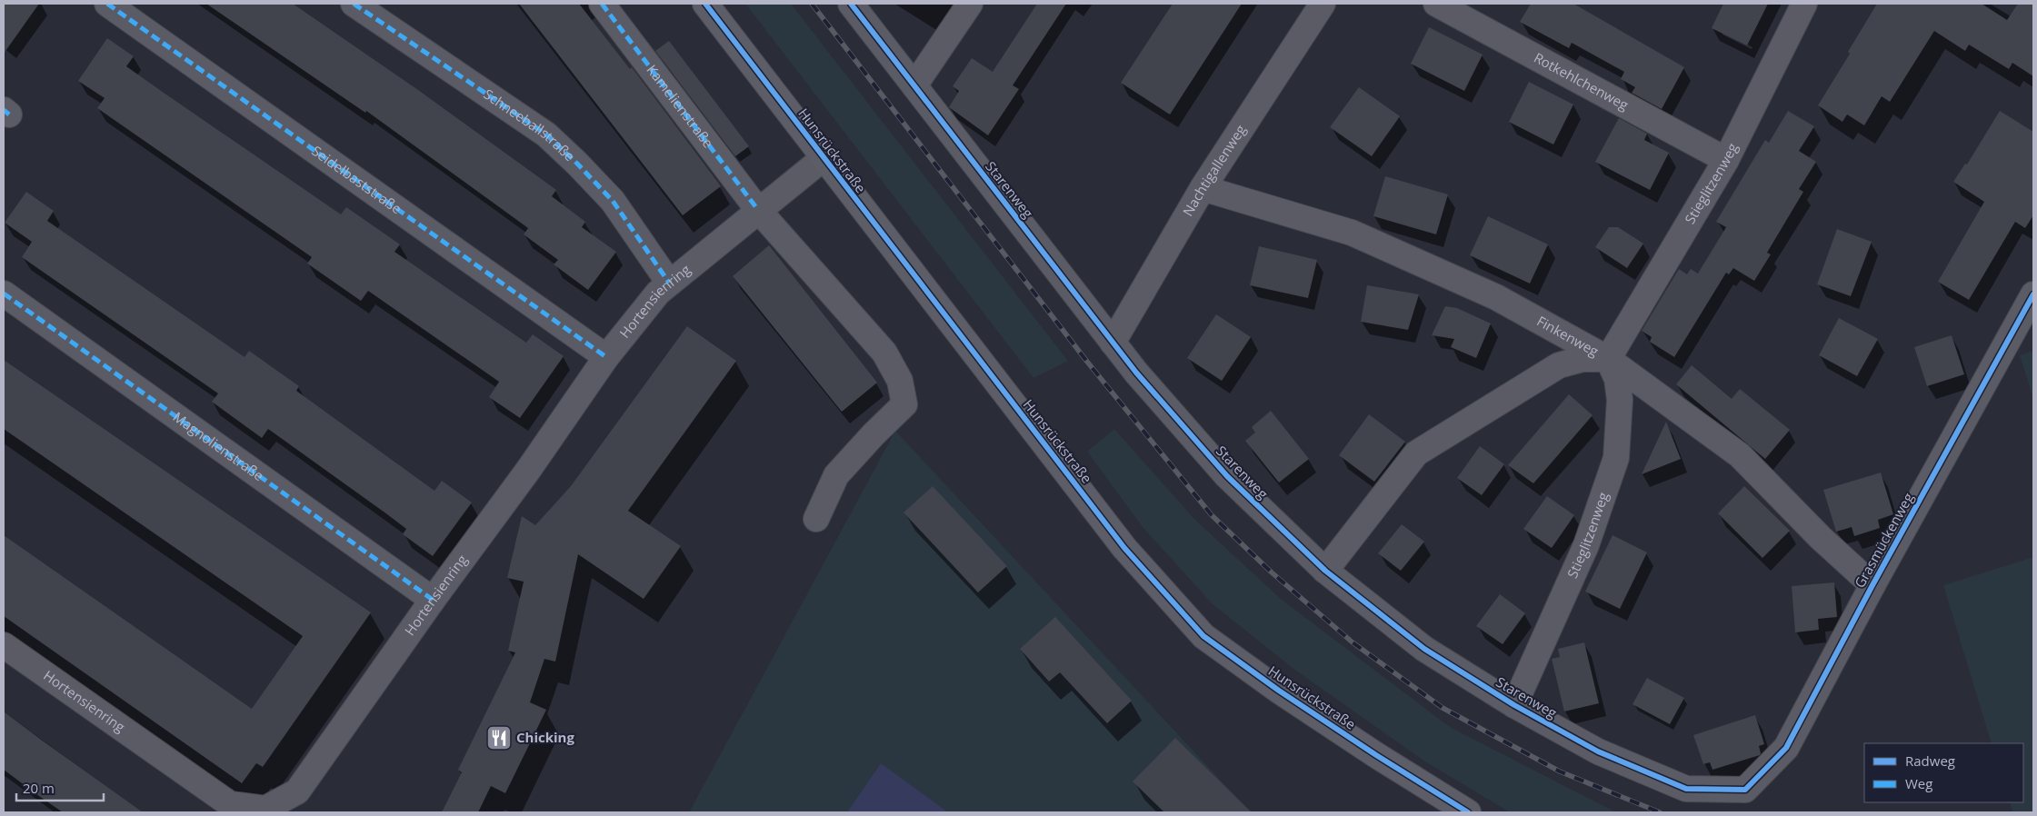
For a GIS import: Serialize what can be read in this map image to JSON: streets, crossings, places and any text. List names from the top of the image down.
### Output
{
  "streets": {
    "main road": ["Hunsrückstraße"],
    "street": [
      "Rotkehlchenweg",
      "Kamelienstraße",
      "Schneeballstraße",
      "Nachtigallenweg",
      "Seidelbaststraße",
      "Stieglitzenweg",
      "Starenweg",
      "Hortensienring",
      "Finkenweg",
      "Magnolienstraße",
      "Grasmückenweg"
    ]
  },
  "crossings": [
    ["Rotkehlchenweg", "Stieglitzenweg"],
    ["Kamelienstraße", "Hortensienring"],
    ["Schneeballstraße", "Hortensienring"],
    ["Hunsrückstraße", "Hortensienring"],
    ["Nachtigallenweg", "Starenweg"],
    ["Nachtigallenweg", "Finkenweg"],
    ["Seidelbaststraße", "Hortensienring"],
    ["Stieglitzenweg", "Starenweg"],
    ["Stieglitzenweg", "Finkenweg"],
    ["Starenweg", "Grasmückenweg"],
    ["Hortensienring", "Magnolienstraße"],
    ["Finkenweg", "Grasmückenweg"]
  ],
  "places": {
    "restaurant": ["Chicking"]
  },
  "legend": ["Radweg", "Weg"],
  "scale_bar": "20 m"
}
